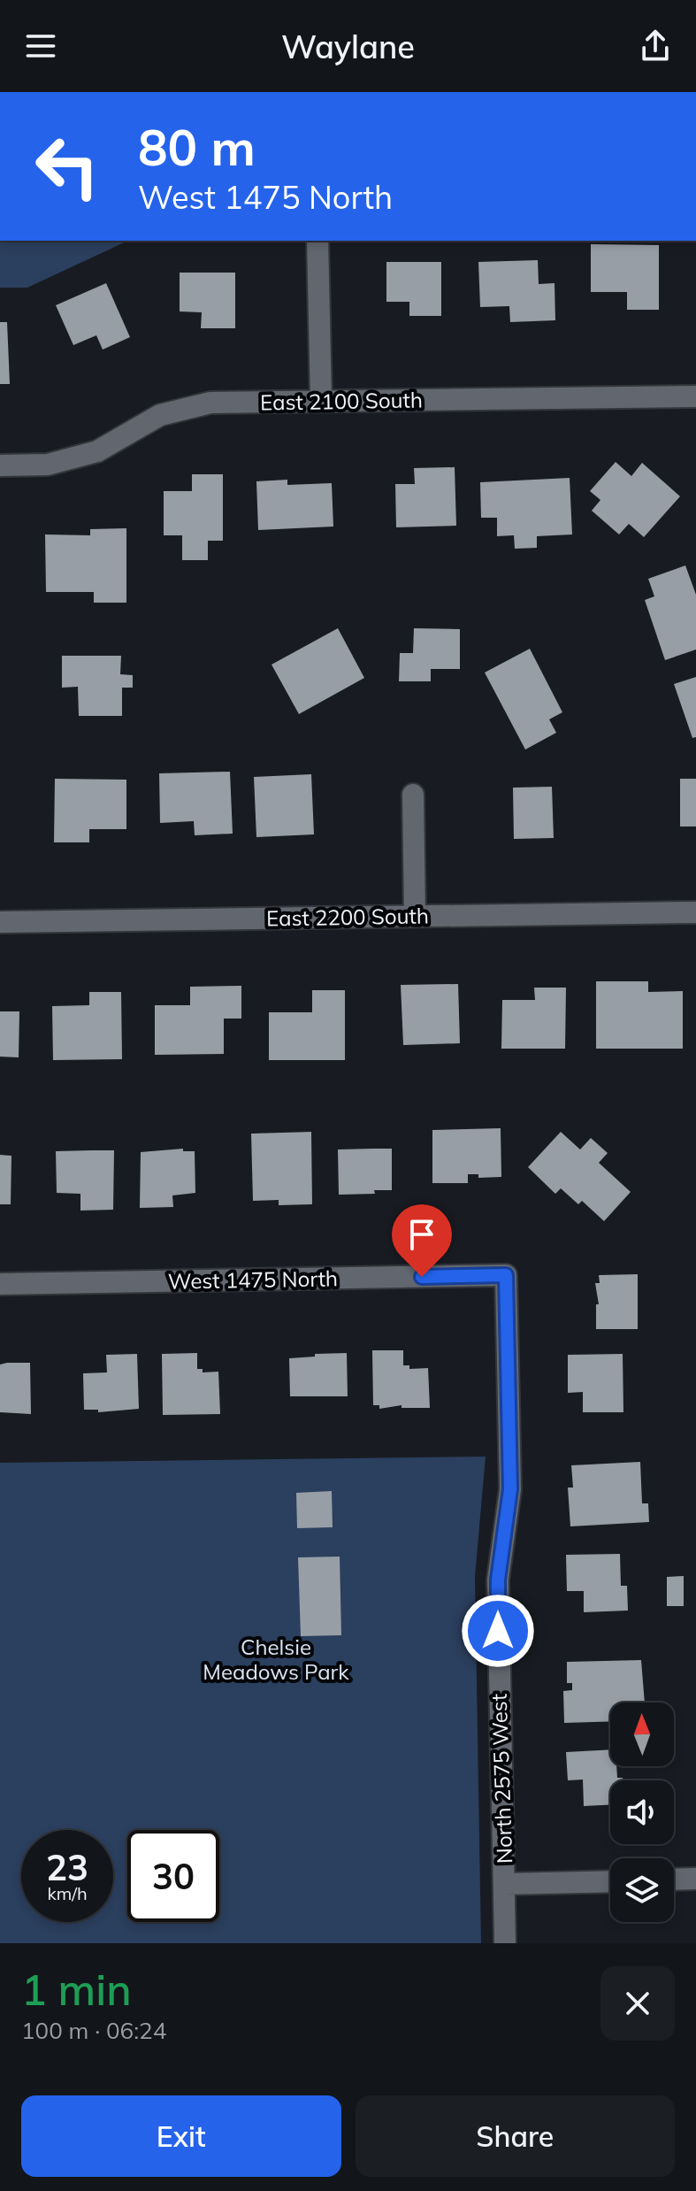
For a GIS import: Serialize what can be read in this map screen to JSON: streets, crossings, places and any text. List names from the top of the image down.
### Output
{
  "streets": {
    "street": [
      "East 2100 South",
      "East 2200 South",
      "West 1475 North",
      "North 2575 West"
    ]
  },
  "crossings": [
    ["West 1475 North", "North 2575 West"]
  ],
  "parks": ["Chelsie Meadows Park"],
  "north": "top",
  "page": {
    "header": "Waylane",
    "turn": ["80 m", "West 1475 North"],
    "speed": "23 km/h",
    "limit": "30",
    "heading": ["1 min", "100 m · 06:24"],
    "buttons": ["Exit", "Share"]
  }
}
